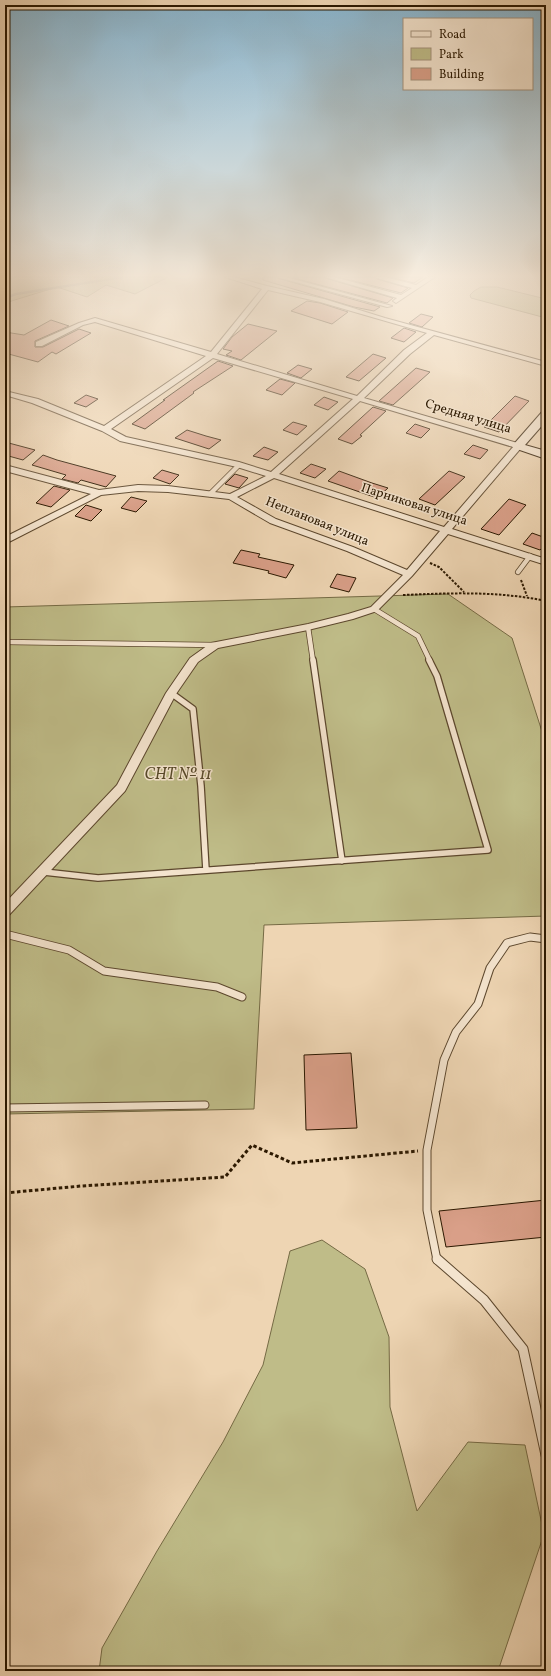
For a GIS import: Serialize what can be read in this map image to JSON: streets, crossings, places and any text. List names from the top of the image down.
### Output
{
  "streets": {
    "main road": ["Средняя улица"],
    "street": ["Парниковая улица", "Неплановая улица"]
  },
  "parks": ["СНТ № 11"],
  "legend": ["Road", "Park", "Building"]
}
